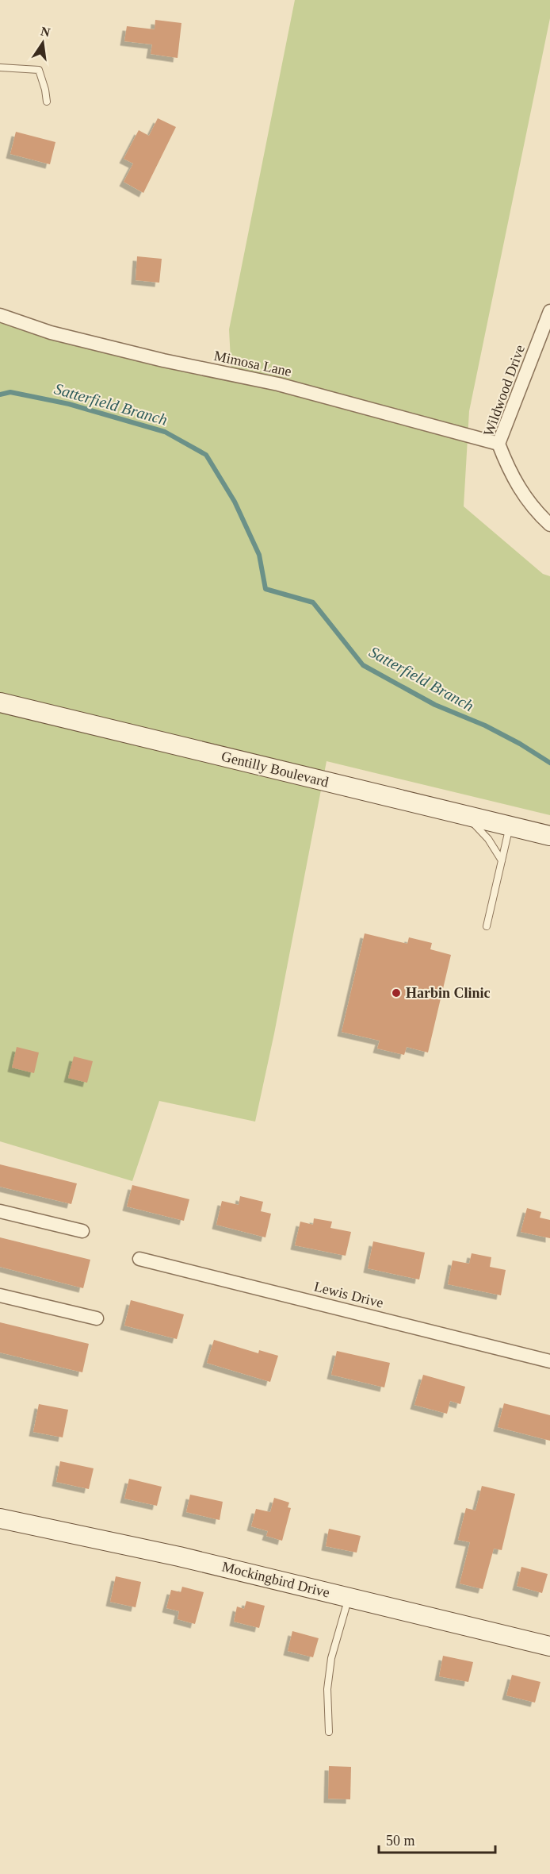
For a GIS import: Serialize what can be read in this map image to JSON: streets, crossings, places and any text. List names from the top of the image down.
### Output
{
  "streets": {
    "street": [
      "Mimosa Lane",
      "Wildwood Drive",
      "Gentilly Boulevard",
      "Lewis Drive",
      "Mockingbird Drive"
    ]
  },
  "crossings": [
    ["Mimosa Lane", "Wildwood Drive"]
  ],
  "water": ["Satterfield Branch"],
  "places": ["Harbin Clinic"],
  "scale_bar": "50 m",
  "north": "top"
}
